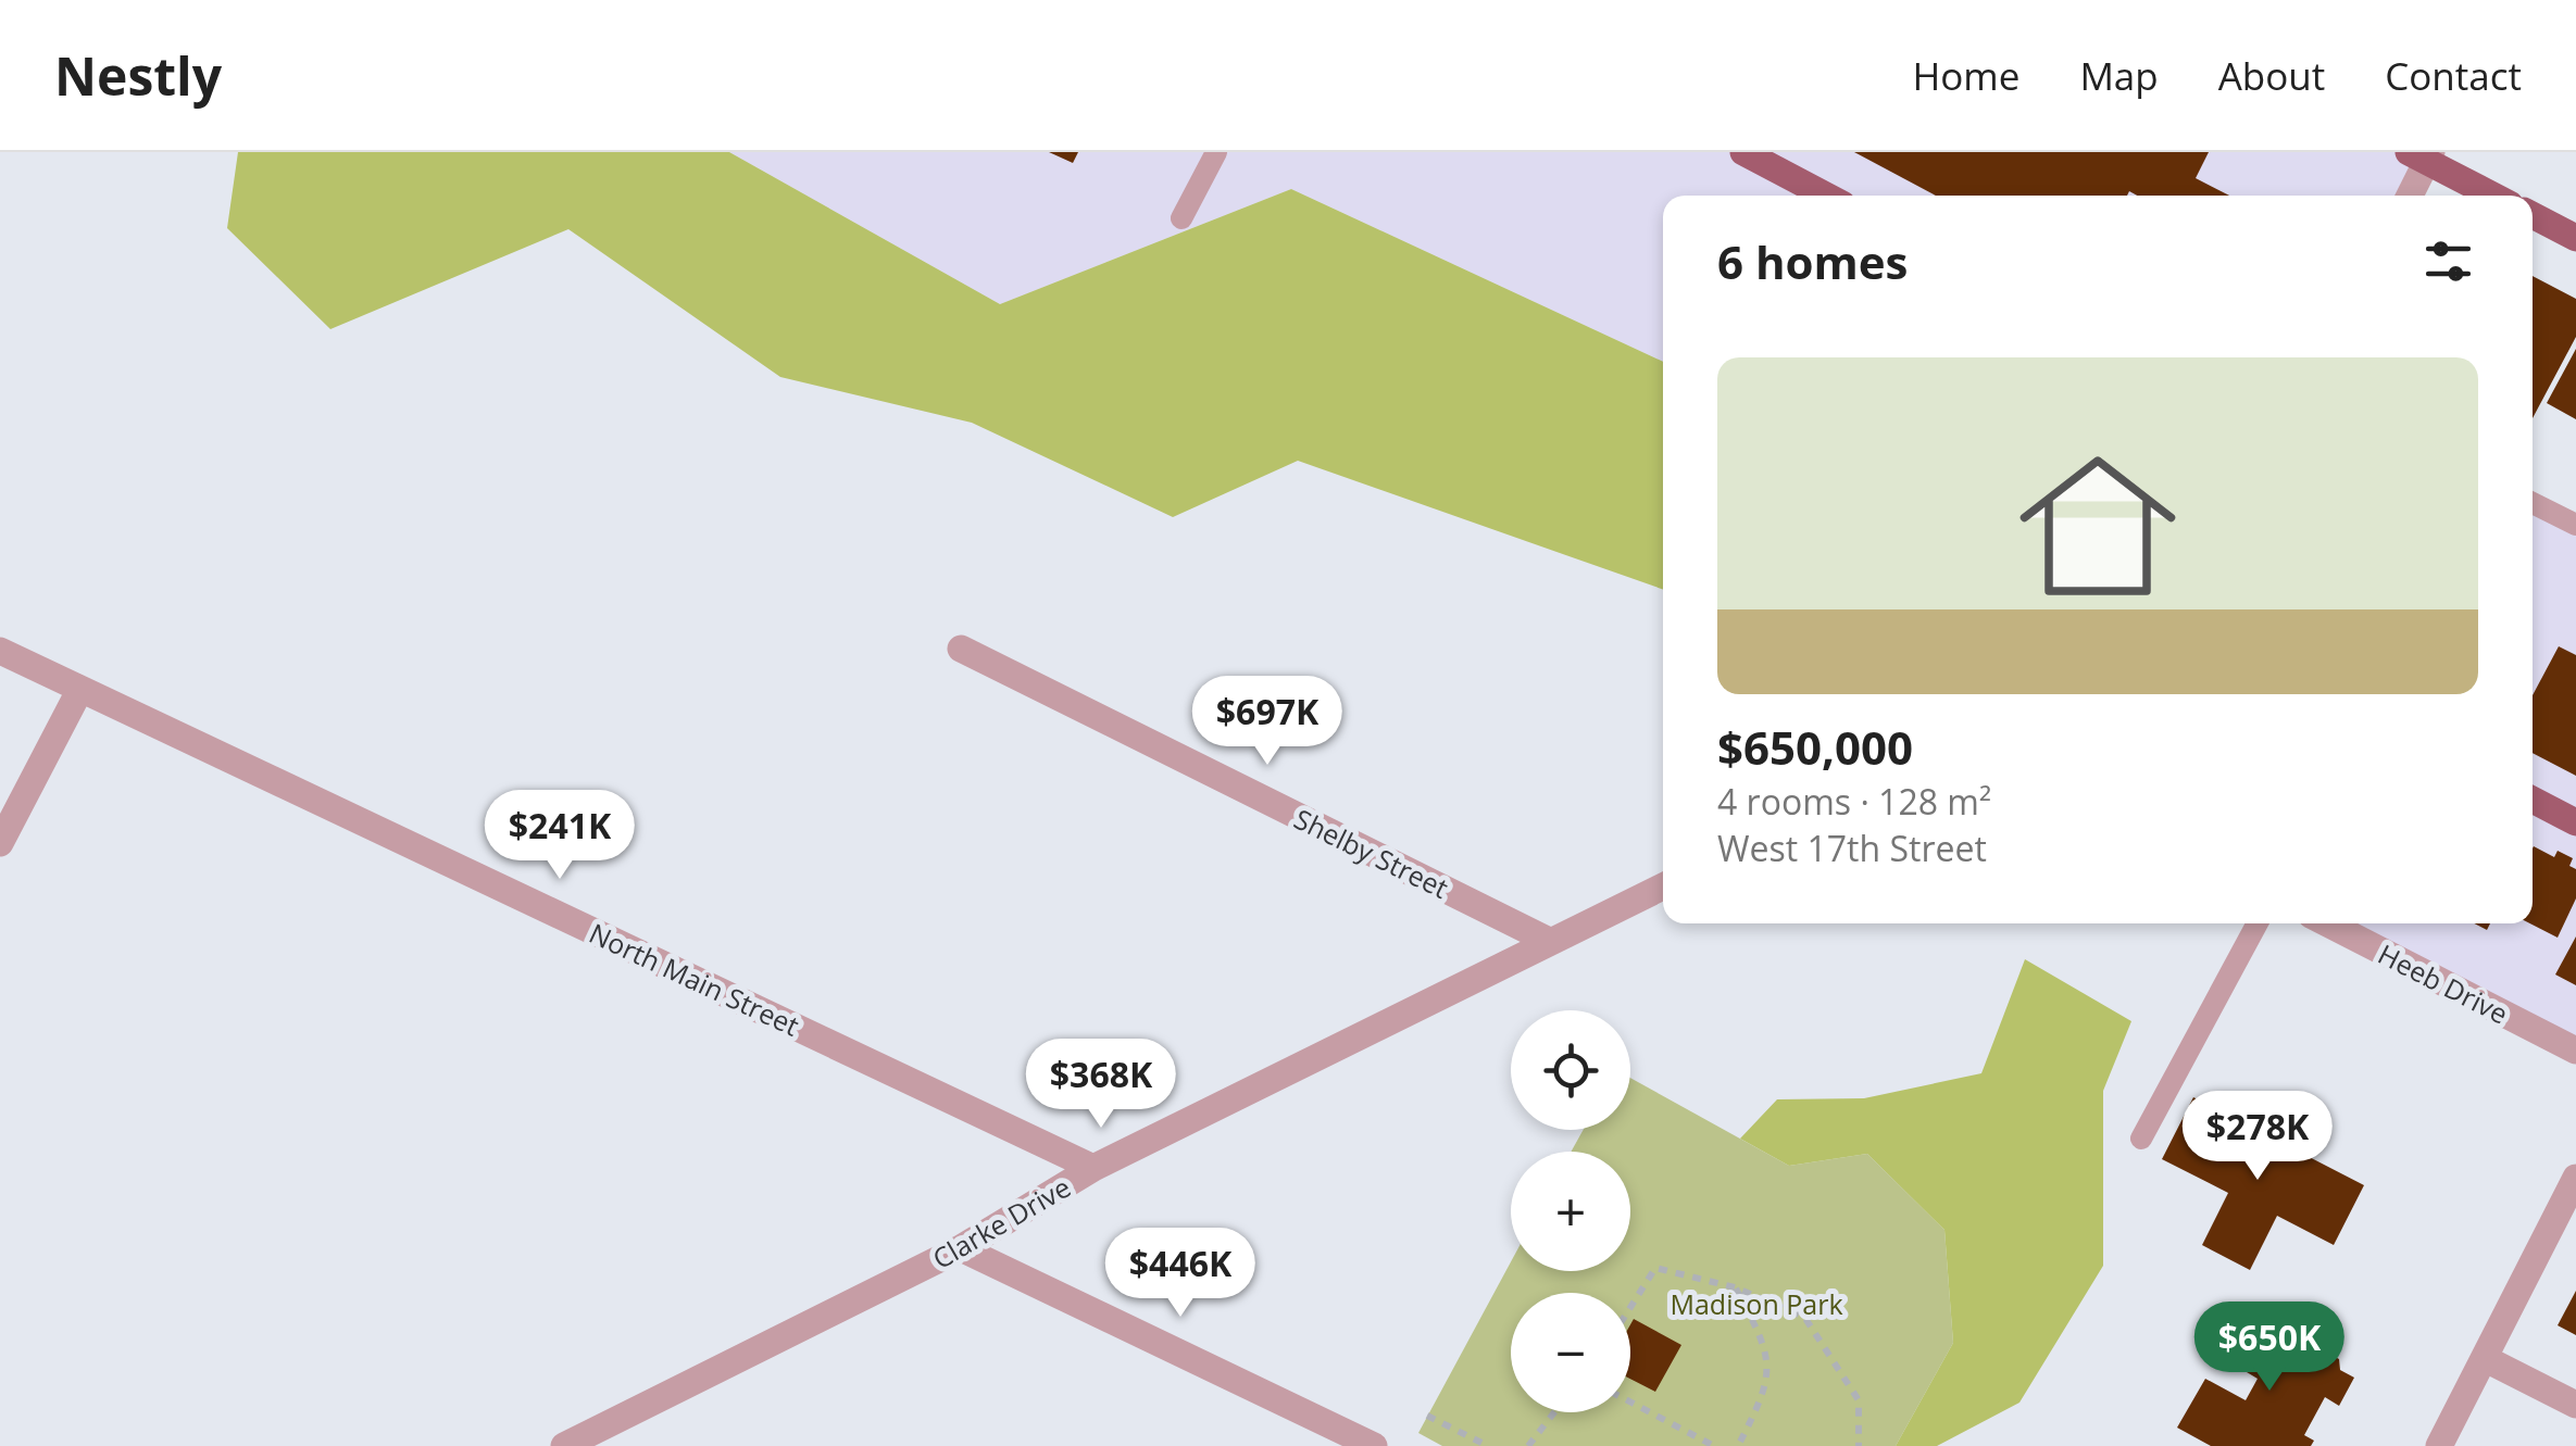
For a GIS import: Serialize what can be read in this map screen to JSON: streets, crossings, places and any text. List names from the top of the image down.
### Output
{
  "streets": {
    "street": [
      "Shelby Street",
      "North Main Street",
      "Heeb Drive",
      "Clarke Drive"
    ]
  },
  "crossings": [
    ["Shelby Street", "Clarke Drive"],
    ["North Main Street", "Clarke Drive"]
  ],
  "parks": ["Madison Park"],
  "page": {
    "header": "Nestly",
    "nav": [
      "Home",
      "Map",
      "About",
      "Contact"
    ],
    "heading": "6 homes",
    "list": [
      {
        "name": "$650,000",
        "note": "4 rooms · 128 m² · West 17th Street"
      }
    ],
    "price": [
      "$697K",
      "$241K",
      "$368K",
      "$278K",
      "$446K",
      "$650K"
    ],
    "map_buttons": ["+", "−"]
  }
}
